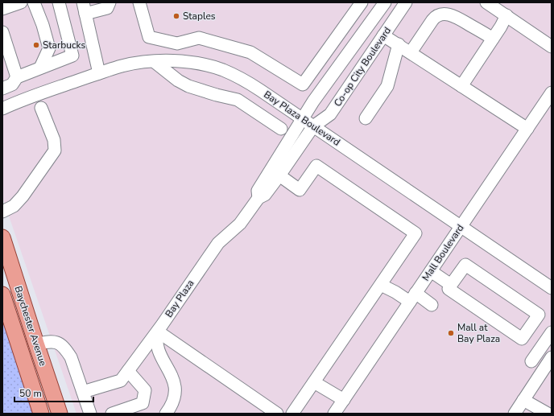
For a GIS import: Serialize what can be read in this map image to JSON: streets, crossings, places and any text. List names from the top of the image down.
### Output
{
  "streets": {
    "main road": ["Baychester Avenue"],
    "street": [
      "Co-op City Boulevard",
      "Bay Plaza Boulevard",
      "Mall Boulevard",
      "Bay Plaza"
    ]
  },
  "crossings": [
    ["Co-op City Boulevard", "Bay Plaza Boulevard"],
    ["Co-op City Boulevard", "Bay Plaza"],
    ["Bay Plaza Boulevard", "Mall Boulevard"],
    ["Bay Plaza Boulevard", "Bay Plaza"]
  ],
  "places": ["Staples", "Starbucks", "Mall at Bay Plaza"],
  "scale_bar": "50 m"
}
